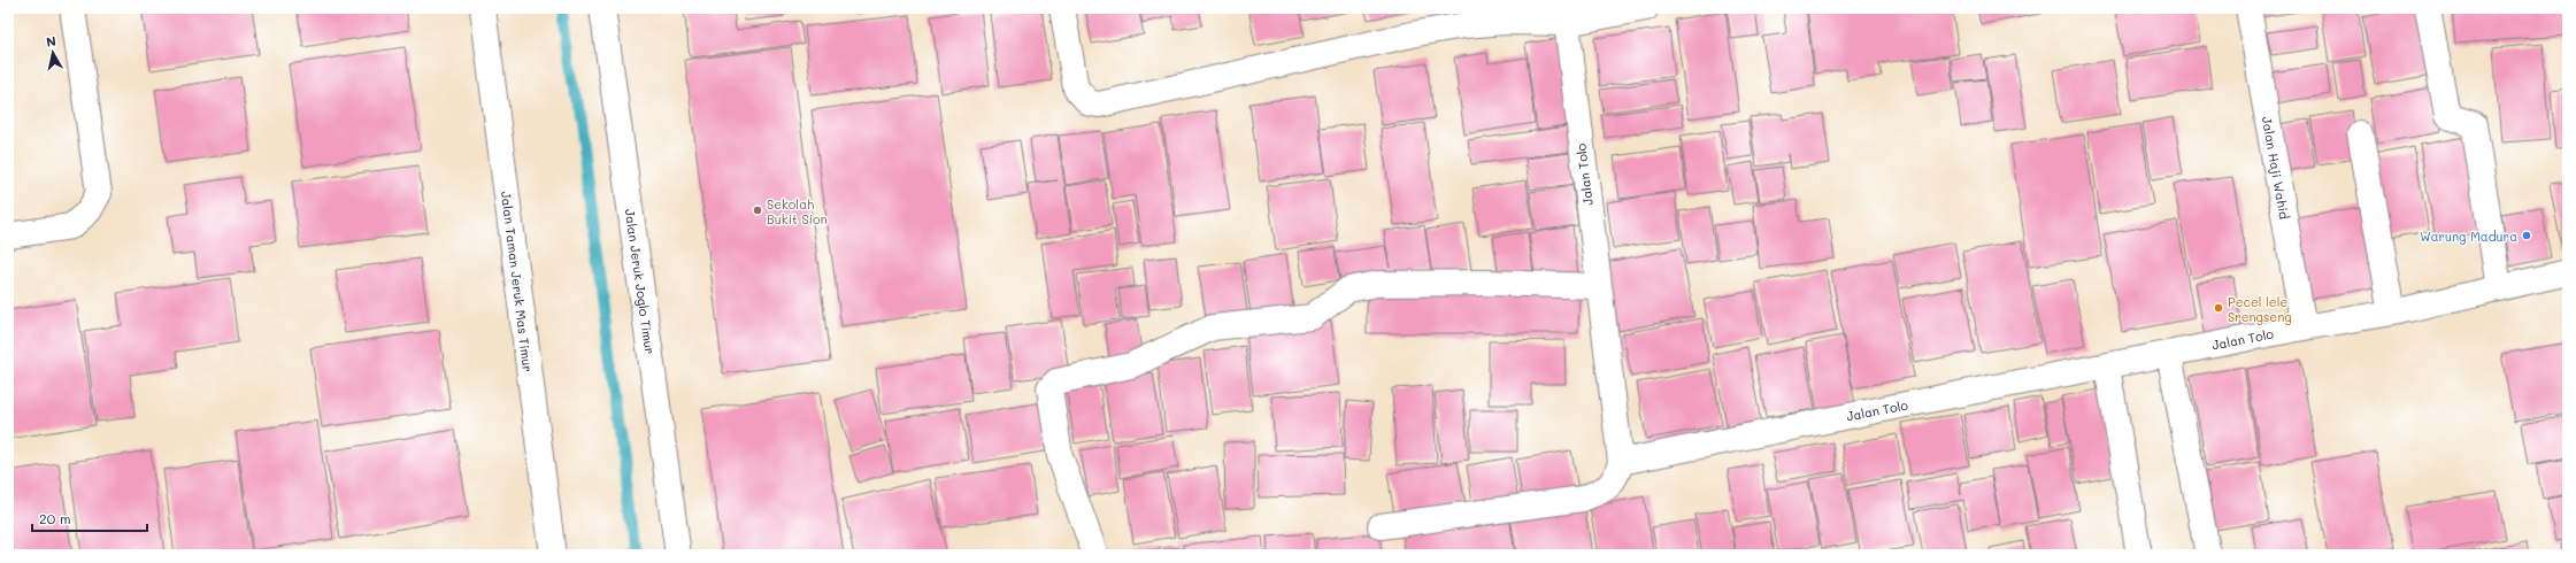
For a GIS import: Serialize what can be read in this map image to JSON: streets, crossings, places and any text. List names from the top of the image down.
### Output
{
  "streets": {
    "street": [
      "Jalan Haji Wahid",
      "Jalan Tolo",
      "Jalan Taman Jeruk Mas Timur",
      "Jalan Jeruk Joglo Timur"
    ]
  },
  "crossings": [
    ["Jalan Haji Wahid", "Jalan Tolo"]
  ],
  "places": ["Sekolah Bukit Sion", "Warung Madura", "Pecel lele Srengseng"],
  "scale_bar": "20 m",
  "north": "top"
}
